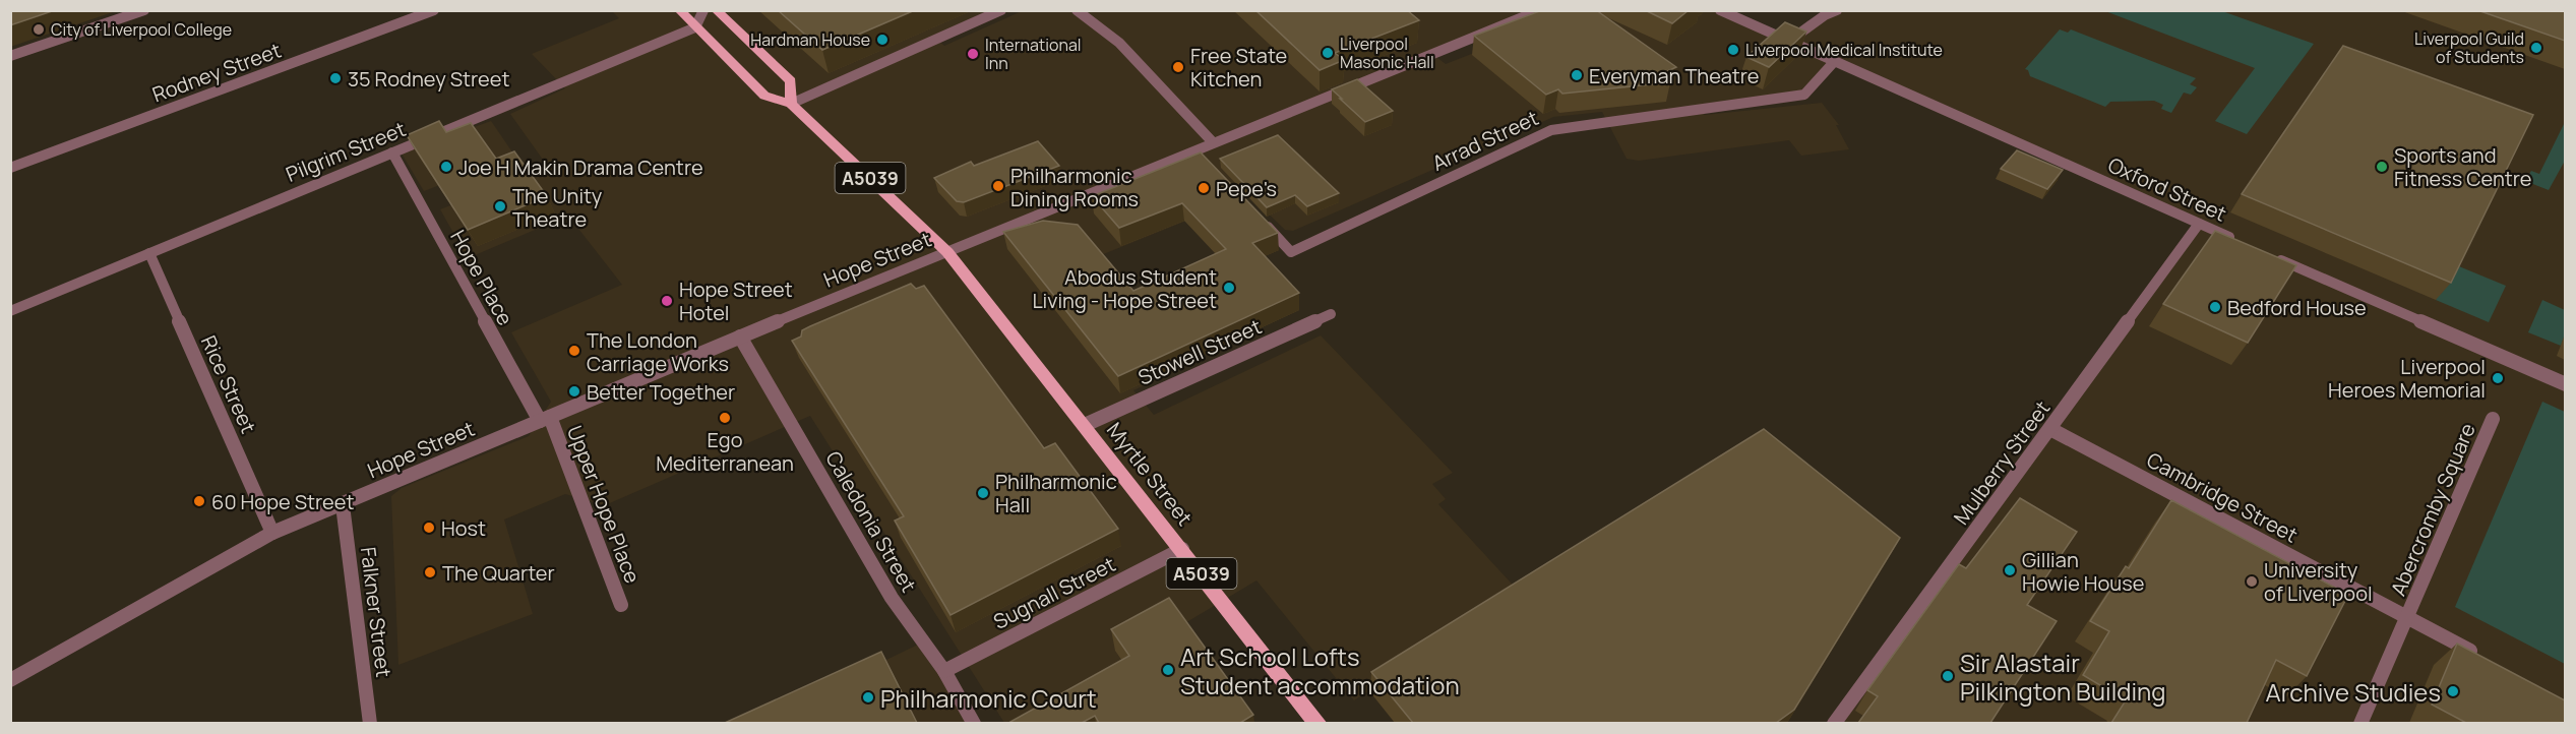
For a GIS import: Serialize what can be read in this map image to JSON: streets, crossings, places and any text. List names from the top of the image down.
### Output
{
  "streets": {
    "main road": ["A5039", "Myrtle Street"],
    "street": [
      "Rodney Street",
      "Arrad Street",
      "Pilgrim Street",
      "Oxford Street",
      "Hope Street",
      "Hope Place",
      "Stowell Street",
      "Rice Street",
      "Mulberry Street",
      "Cambridge Street",
      "Upper Hope Place",
      "Abercromby Square",
      "Caledonia Street",
      "Sugnall Street",
      "Falkner Street"
    ]
  },
  "crossings": [
    ["Arrad Street", "Oxford Street"],
    ["Pilgrim Street", "A5039"],
    ["Pilgrim Street", "Hope Place"],
    ["Pilgrim Street", "Rice Street"],
    ["A5039", "Hope Street"],
    ["A5039", "Myrtle Street"],
    ["Oxford Street", "Mulberry Street"],
    ["Hope Street", "Hope Place"],
    ["Hope Street", "Rice Street"],
    ["Hope Street", "Myrtle Street"],
    ["Hope Street", "Upper Hope Place"],
    ["Hope Street", "Caledonia Street"],
    ["Hope Street", "Falkner Street"],
    ["Hope Place", "Upper Hope Place"],
    ["Stowell Street", "Myrtle Street"],
    ["Mulberry Street", "Cambridge Street"],
    ["Myrtle Street", "Sugnall Street"],
    ["Cambridge Street", "Abercromby Square"],
    ["Caledonia Street", "Sugnall Street"]
  ],
  "places": [
    "City of Liverpool College",
    "Hardman House",
    "Liverpool Guild of Students",
    "Liverpool Medical Institute",
    "Liverpool Masonic Hall",
    "International Inn",
    "Free State Kitchen",
    "Everyman Theatre",
    "35 Rodney Street",
    "Joe H Makin Drama Centre",
    "Sports and Fitness Centre",
    "Philharmonic Dining Rooms",
    "Pepe's",
    "The Unity Theatre",
    "Abodus Student Living - Hope Street",
    "Hope Street Hotel",
    "Bedford House",
    "The London Carriage Works",
    "Liverpool Heroes Memorial",
    "Better Together",
    "Ego Mediterranean",
    "Philharmonic Hall",
    "60 Hope Street",
    "Host",
    "Gillian Howie House",
    "The Quarter",
    "University of Liverpool",
    "Art School Lofts Student accommodation",
    "Sir Alastair Pilkington Building",
    "Archive Studies",
    "Philharmonic Court"
  ]
}
